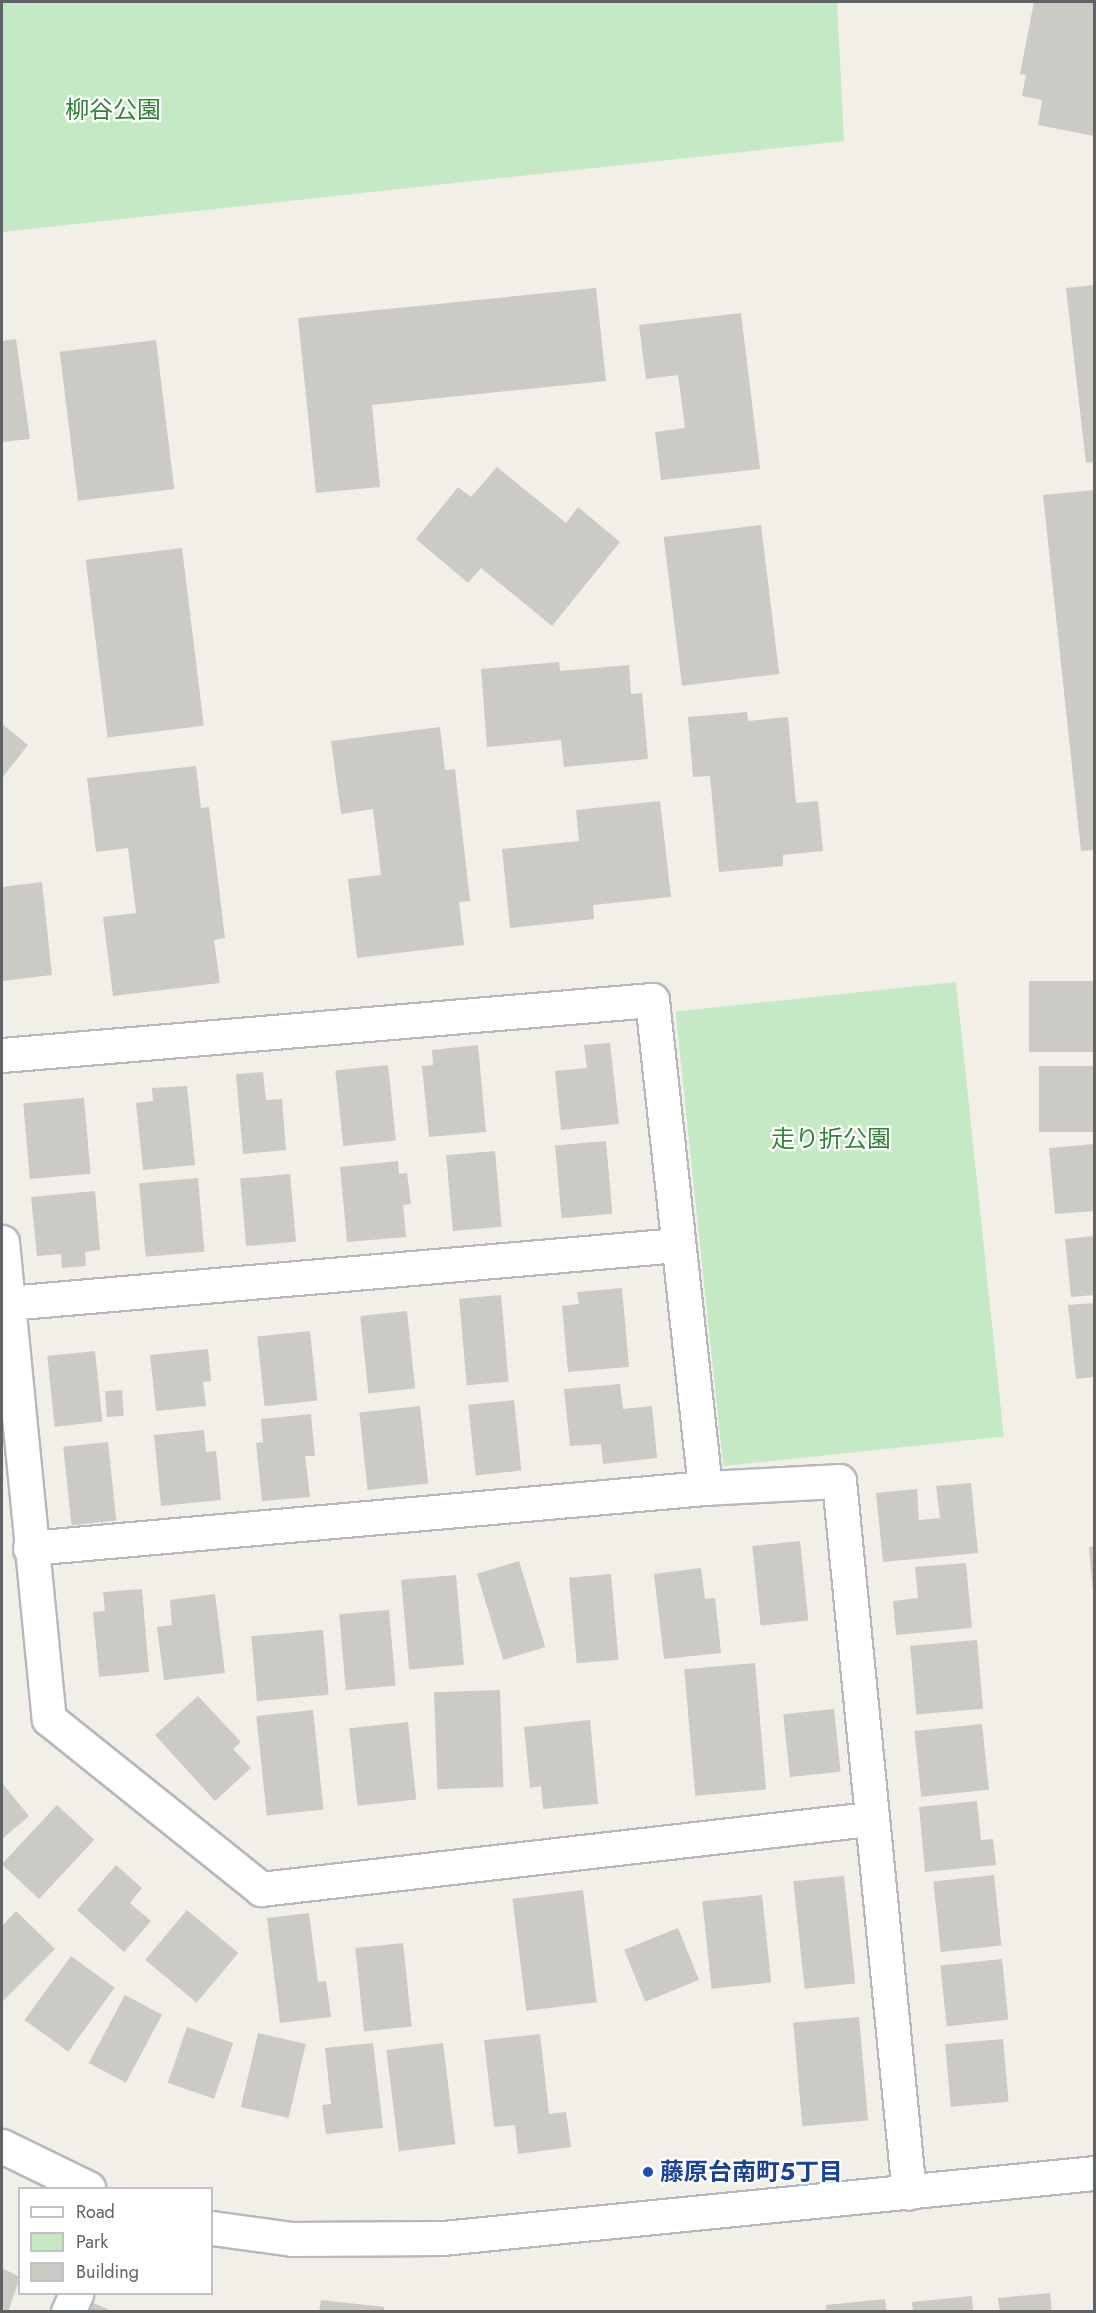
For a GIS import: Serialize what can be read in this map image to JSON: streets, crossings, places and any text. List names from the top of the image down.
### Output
{
  "parks": ["柳谷公園", "走り折公園"],
  "places": ["藤原台南町５丁目"],
  "legend": ["Road", "Park", "Building"]
}
